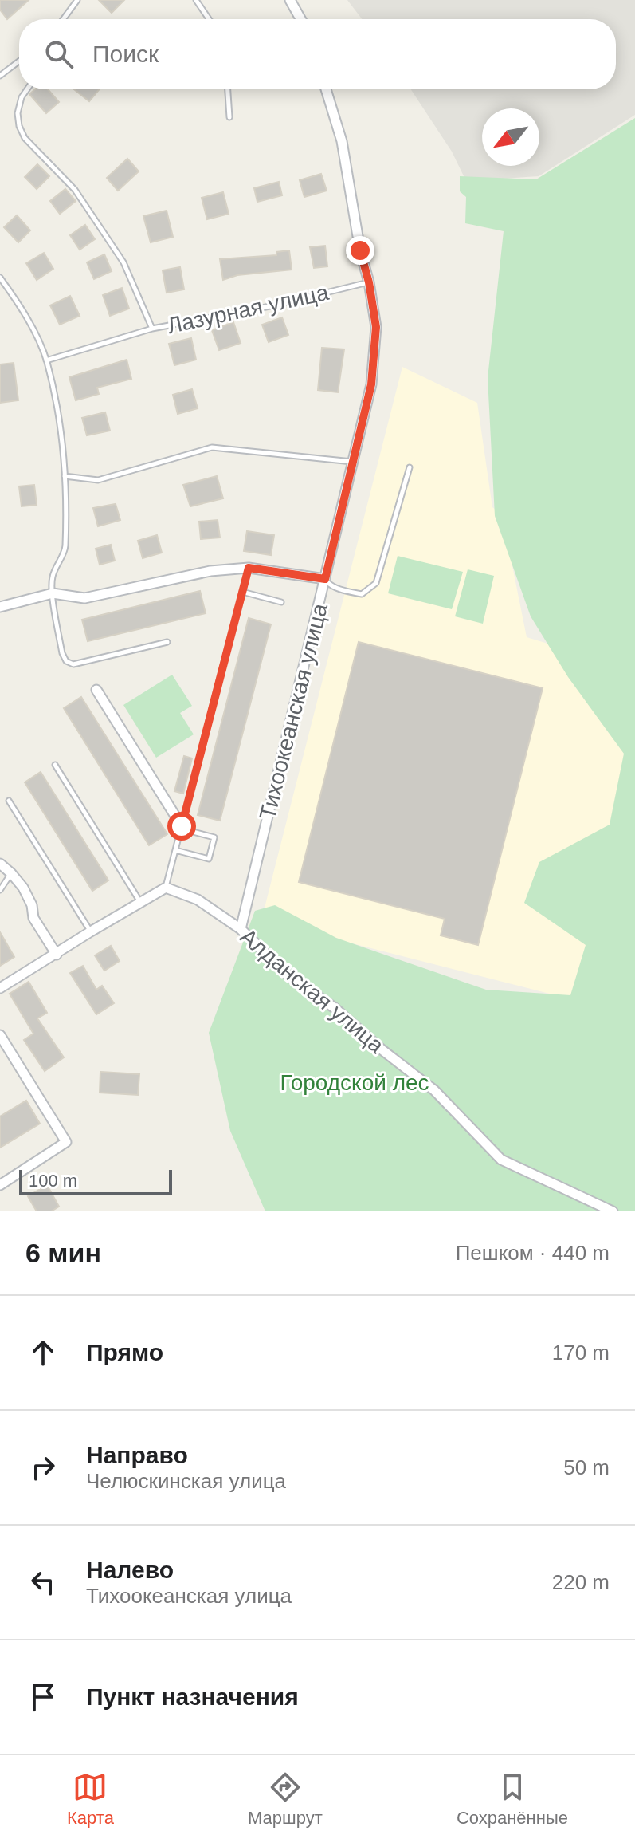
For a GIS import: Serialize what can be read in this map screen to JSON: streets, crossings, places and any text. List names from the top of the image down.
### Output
{
  "streets": {
    "street": ["Тихоокеанская улица", "Алданская улица"],
    "lane": ["Лазурная улица"]
  },
  "crossings": [
    ["Лазурная улица", "Тихоокеанская улица"],
    ["Тихоокеанская улица", "Алданская улица"]
  ],
  "parks": ["Городской лес"],
  "scale_bar": "100 m",
  "north": "bottom left",
  "page": {
    "search": "Поиск",
    "scale": "100 m",
    "heading": ["6 мин", "Пешком · 440 m"],
    "list": [
      ["Прямо", "170 m"],
      ["Направо", "Челюскинская улица", "50 m"],
      ["Налево", "Тихоокеанская улица", "220 m"],
      "Пункт назначения"
    ],
    "nav": ["Карта", "Маршрут", "Сохранённые"]
  }
}
